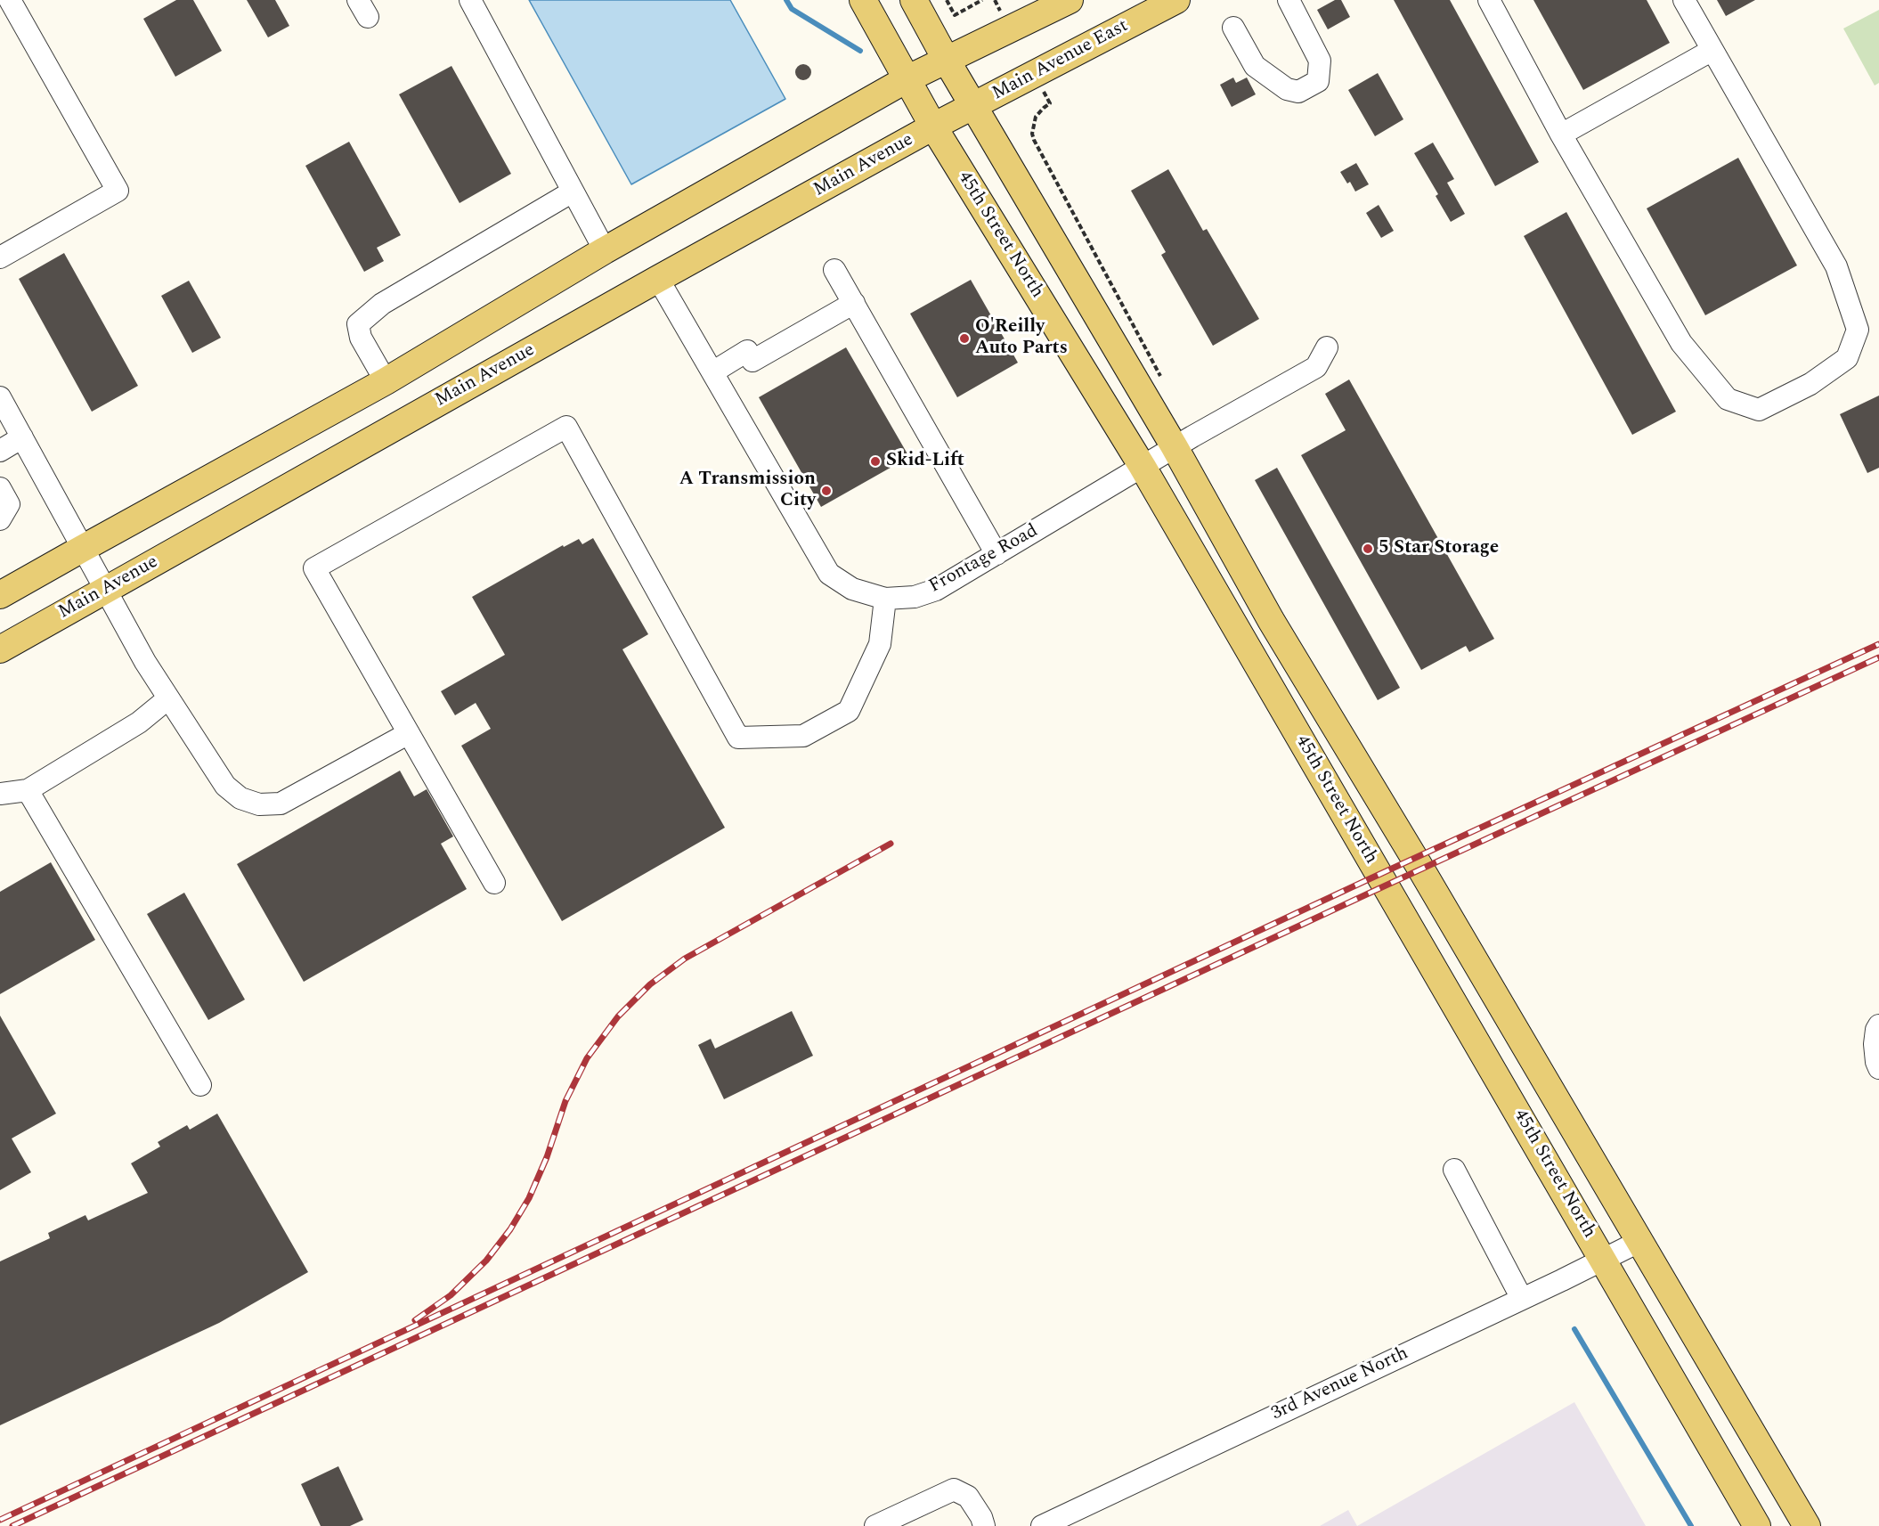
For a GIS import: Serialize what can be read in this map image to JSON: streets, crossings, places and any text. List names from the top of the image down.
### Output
{
  "streets": {
    "main road": ["Main Avenue East", "Main Avenue", "45th Street North"],
    "street": ["Frontage Road", "3rd Avenue North"]
  },
  "crossings": [
    ["Main Avenue East", "Main Avenue"],
    ["Main Avenue East", "45th Street North"],
    ["Main Avenue", "45th Street North"],
    ["Main Avenue", "Frontage Road"],
    ["45th Street North", "Frontage Road"],
    ["45th Street North", "3rd Avenue North"]
  ],
  "places": [
    "O'Reilly Auto Parts",
    "Skid-Lift",
    "A Transmission City",
    "5 Star Storage"
  ]
}
